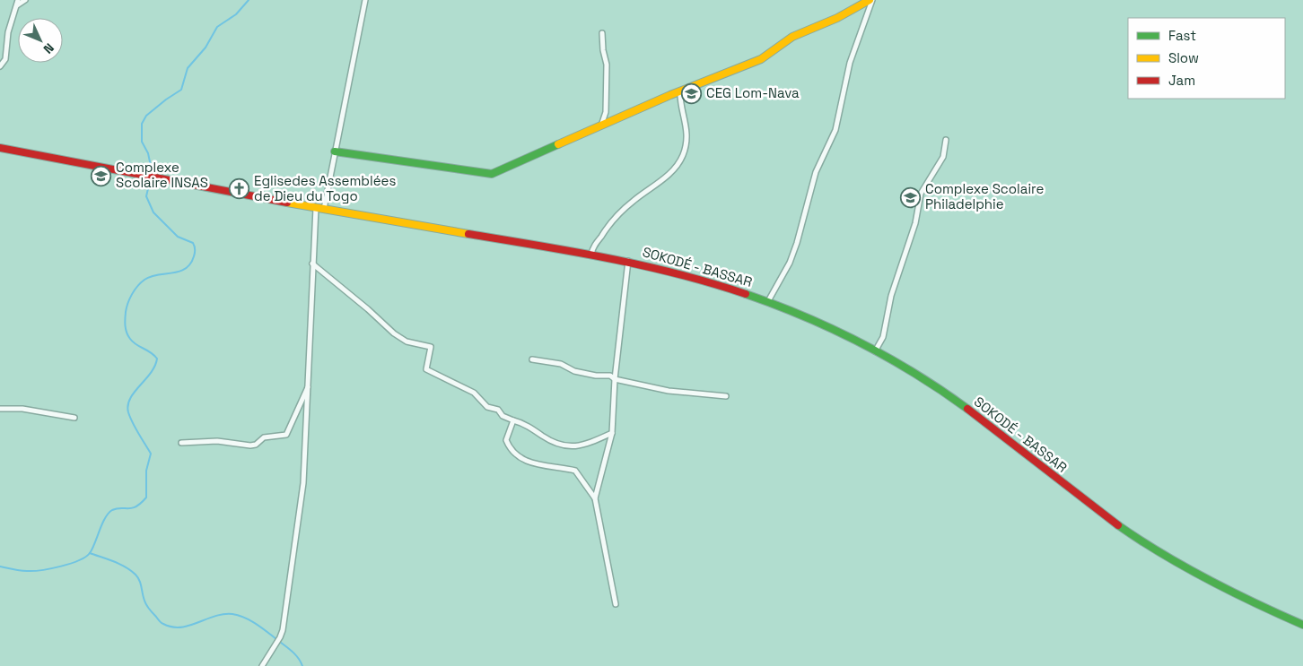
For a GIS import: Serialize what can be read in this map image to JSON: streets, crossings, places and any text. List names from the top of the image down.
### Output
{
  "streets": {
    "main road": ["SOKODÉ - BASSAR"]
  },
  "places": {
    "school or university": ["CEG Lom-Nava", "Complexe Scolaire INSAS", "Complexe Scolaire Philadelphie"],
    "church": ["Eglisedes Assemblées de Dieu du Togo"]
  },
  "legend": ["Fast", "Slow", "Jam"],
  "north": "bottom right"
}
